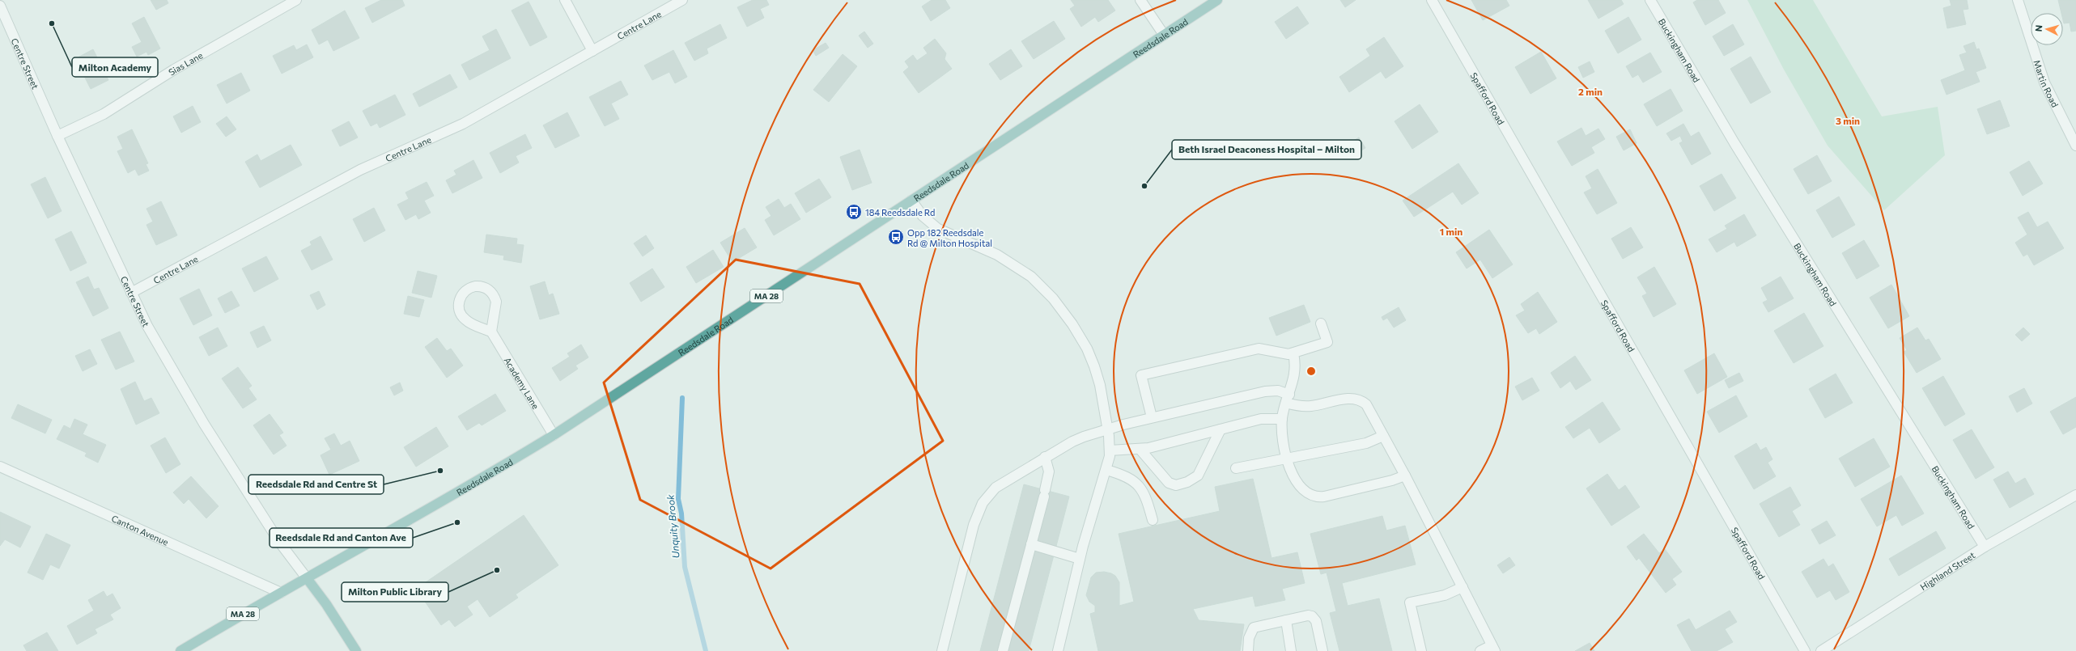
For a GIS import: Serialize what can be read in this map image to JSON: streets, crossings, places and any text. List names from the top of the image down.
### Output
{
  "streets": {
    "main road": ["Reedsdale Road", "MA 28"],
    "street": [
      "Centre Lane",
      "Buckingham Road",
      "Centre Street",
      "Sias Lane",
      "Martin Road",
      "Spafford Road",
      "Academy Lane",
      "Canton Avenue",
      "Highland Street"
    ]
  },
  "crossings": [
    ["Centre Lane", "Centre Street"],
    ["Reedsdale Road", "Centre Street"],
    ["Reedsdale Road", "Academy Lane"],
    ["Reedsdale Road", "Canton Avenue"],
    ["Buckingham Road", "Highland Street"],
    ["Centre Street", "Sias Lane"]
  ],
  "water": ["Unquity Brook"],
  "places": {
    "other": [
      "Milton Academy",
      "Beth Israel Deaconess Hospital – Milton",
      "Reedsdale Rd and Centre St",
      "Reedsdale Rd and Canton Ave",
      "Milton Public Library"
    ],
    "bus stop": ["184 Reedsdale Rd", "Opp 182 Reedsdale Rd @ Milton Hospital"]
  },
  "north": "left",
  "rings": ["2 min", "3 min", "1 min"]
}
